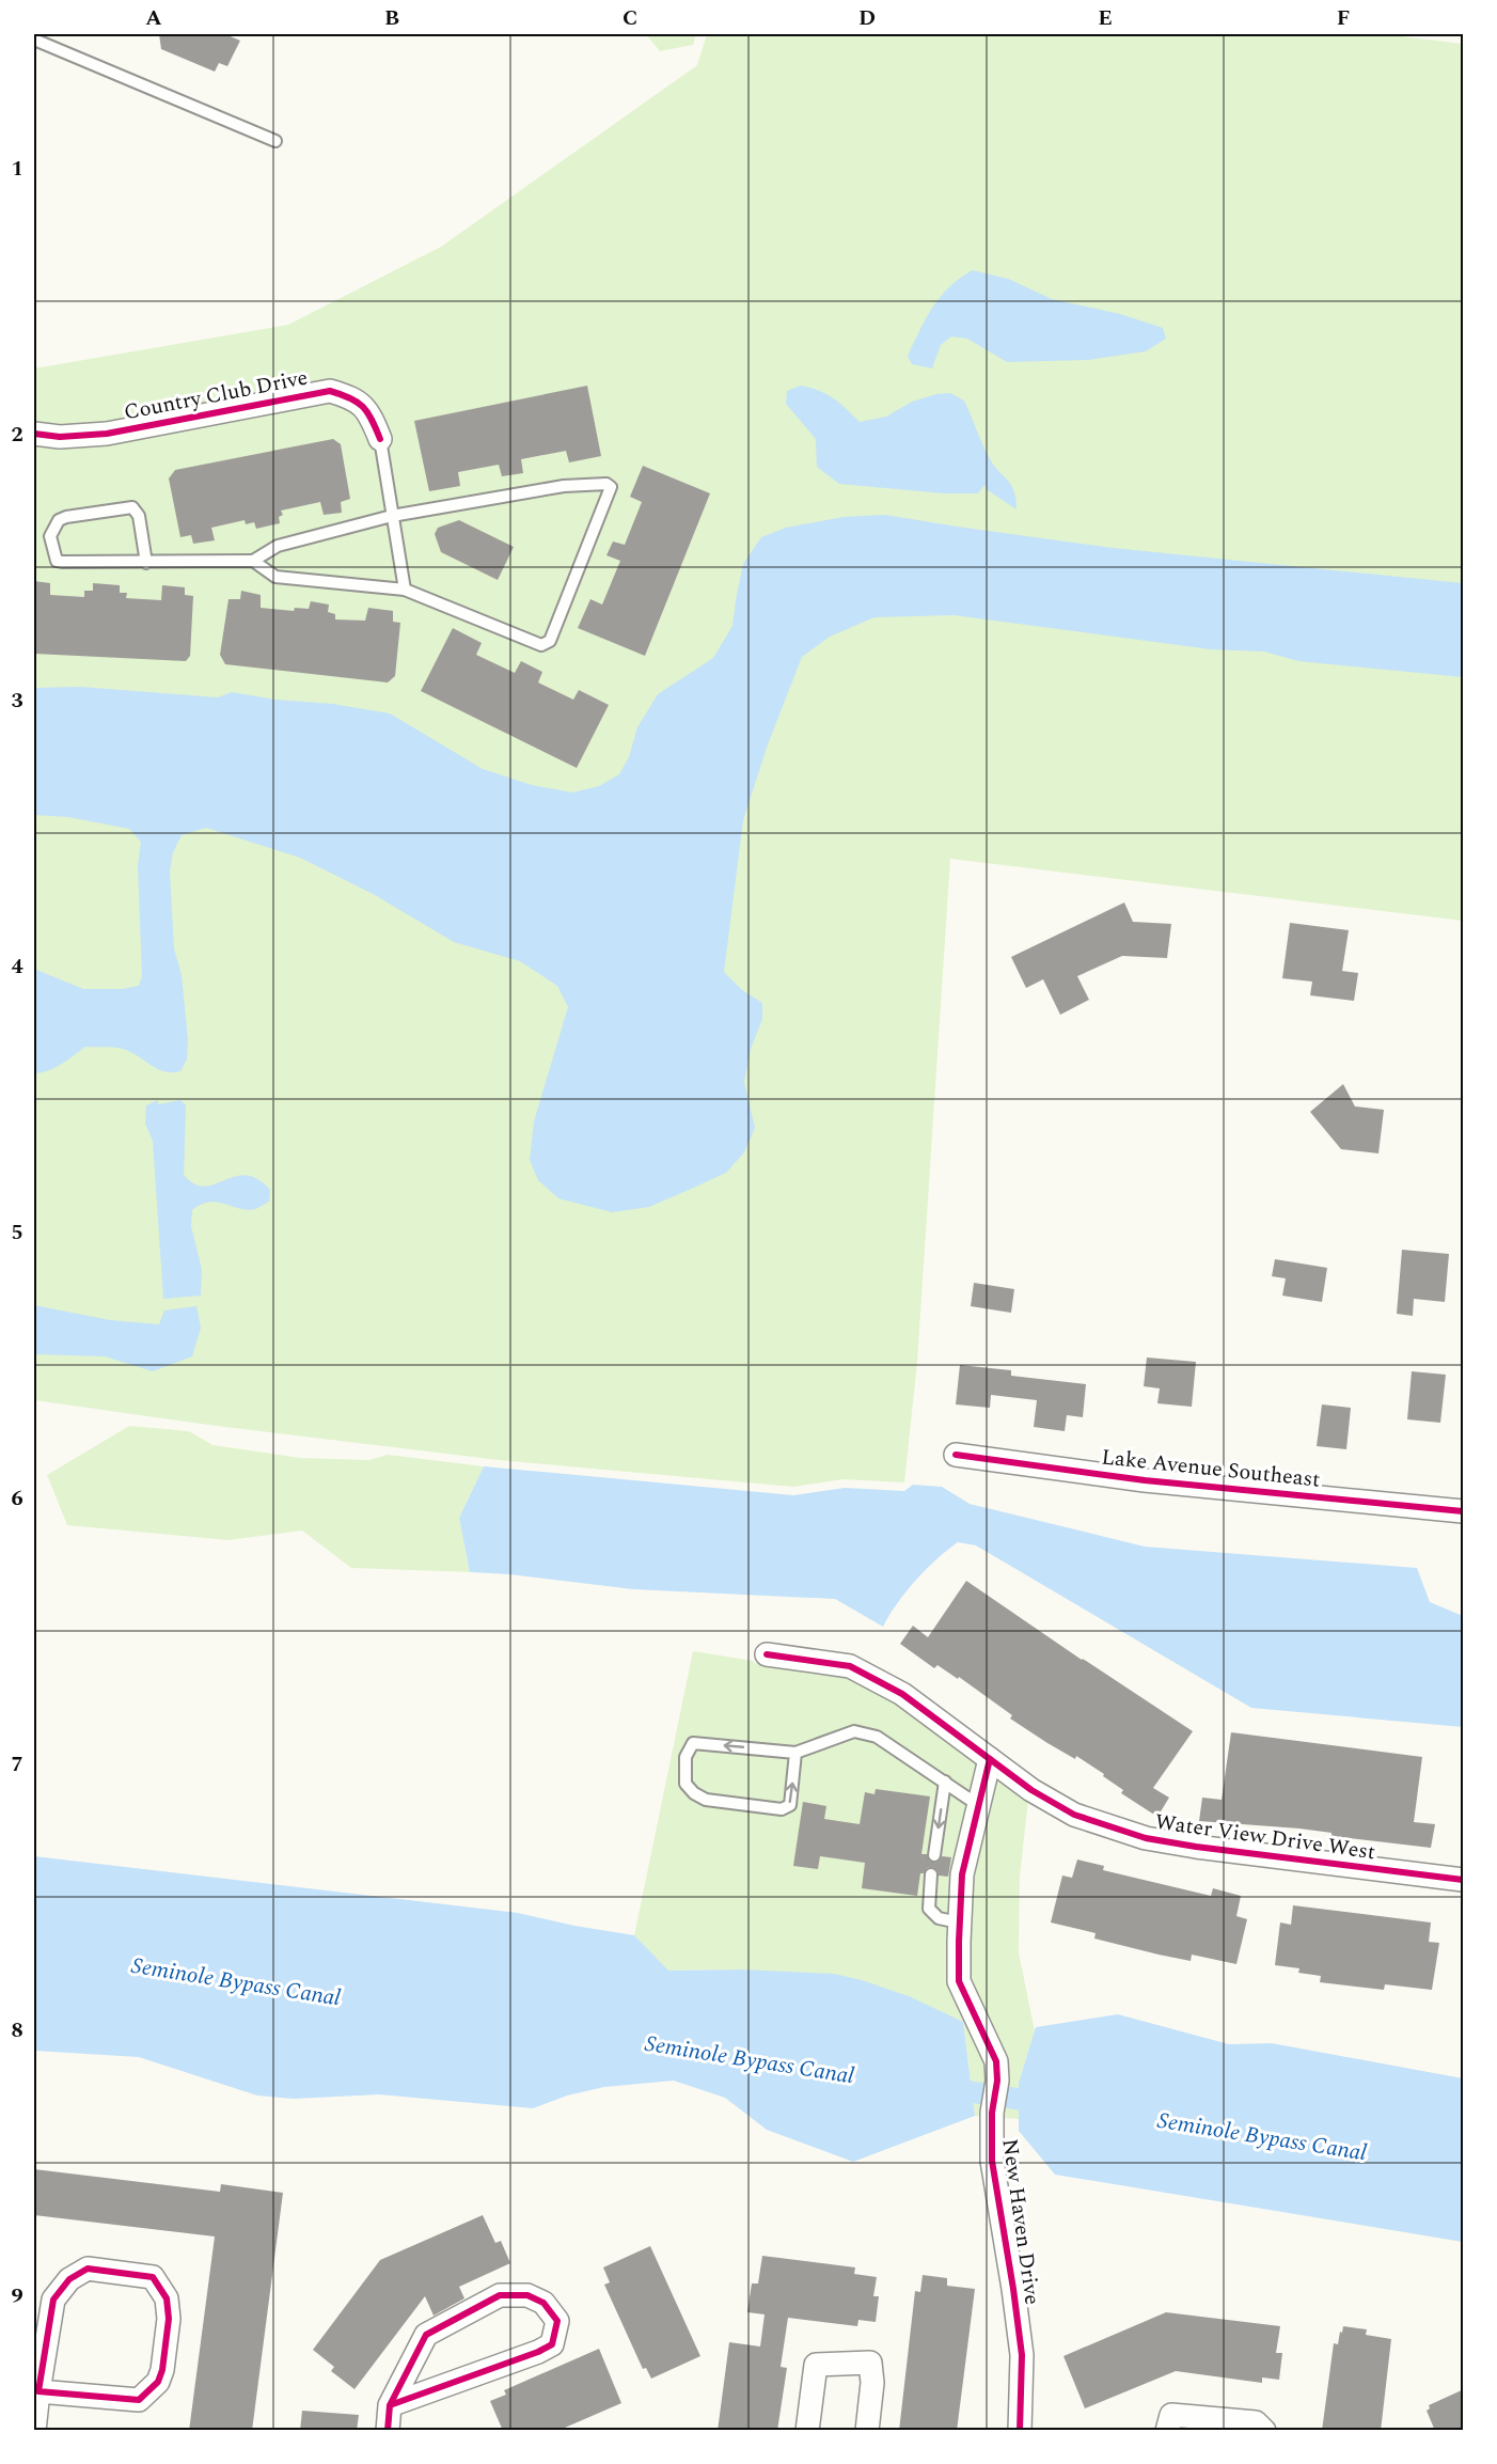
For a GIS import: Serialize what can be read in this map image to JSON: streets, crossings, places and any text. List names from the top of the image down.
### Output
{
  "streets": {
    "street": [
      "Country Club Drive",
      "Lake Avenue Southeast",
      "Water View Drive West",
      "New Haven Drive"
    ]
  },
  "crossings": [
    ["Water View Drive West", "New Haven Drive"]
  ],
  "water": ["Seminole Bypass Canal"],
  "grid": {
    "columns": [
      "A",
      "B",
      "C",
      "D",
      "E",
      "F"
    ],
    "rows": [
      "1",
      "2",
      "3",
      "4",
      "5",
      "6",
      "7",
      "8",
      "9"
    ]
  }
}
